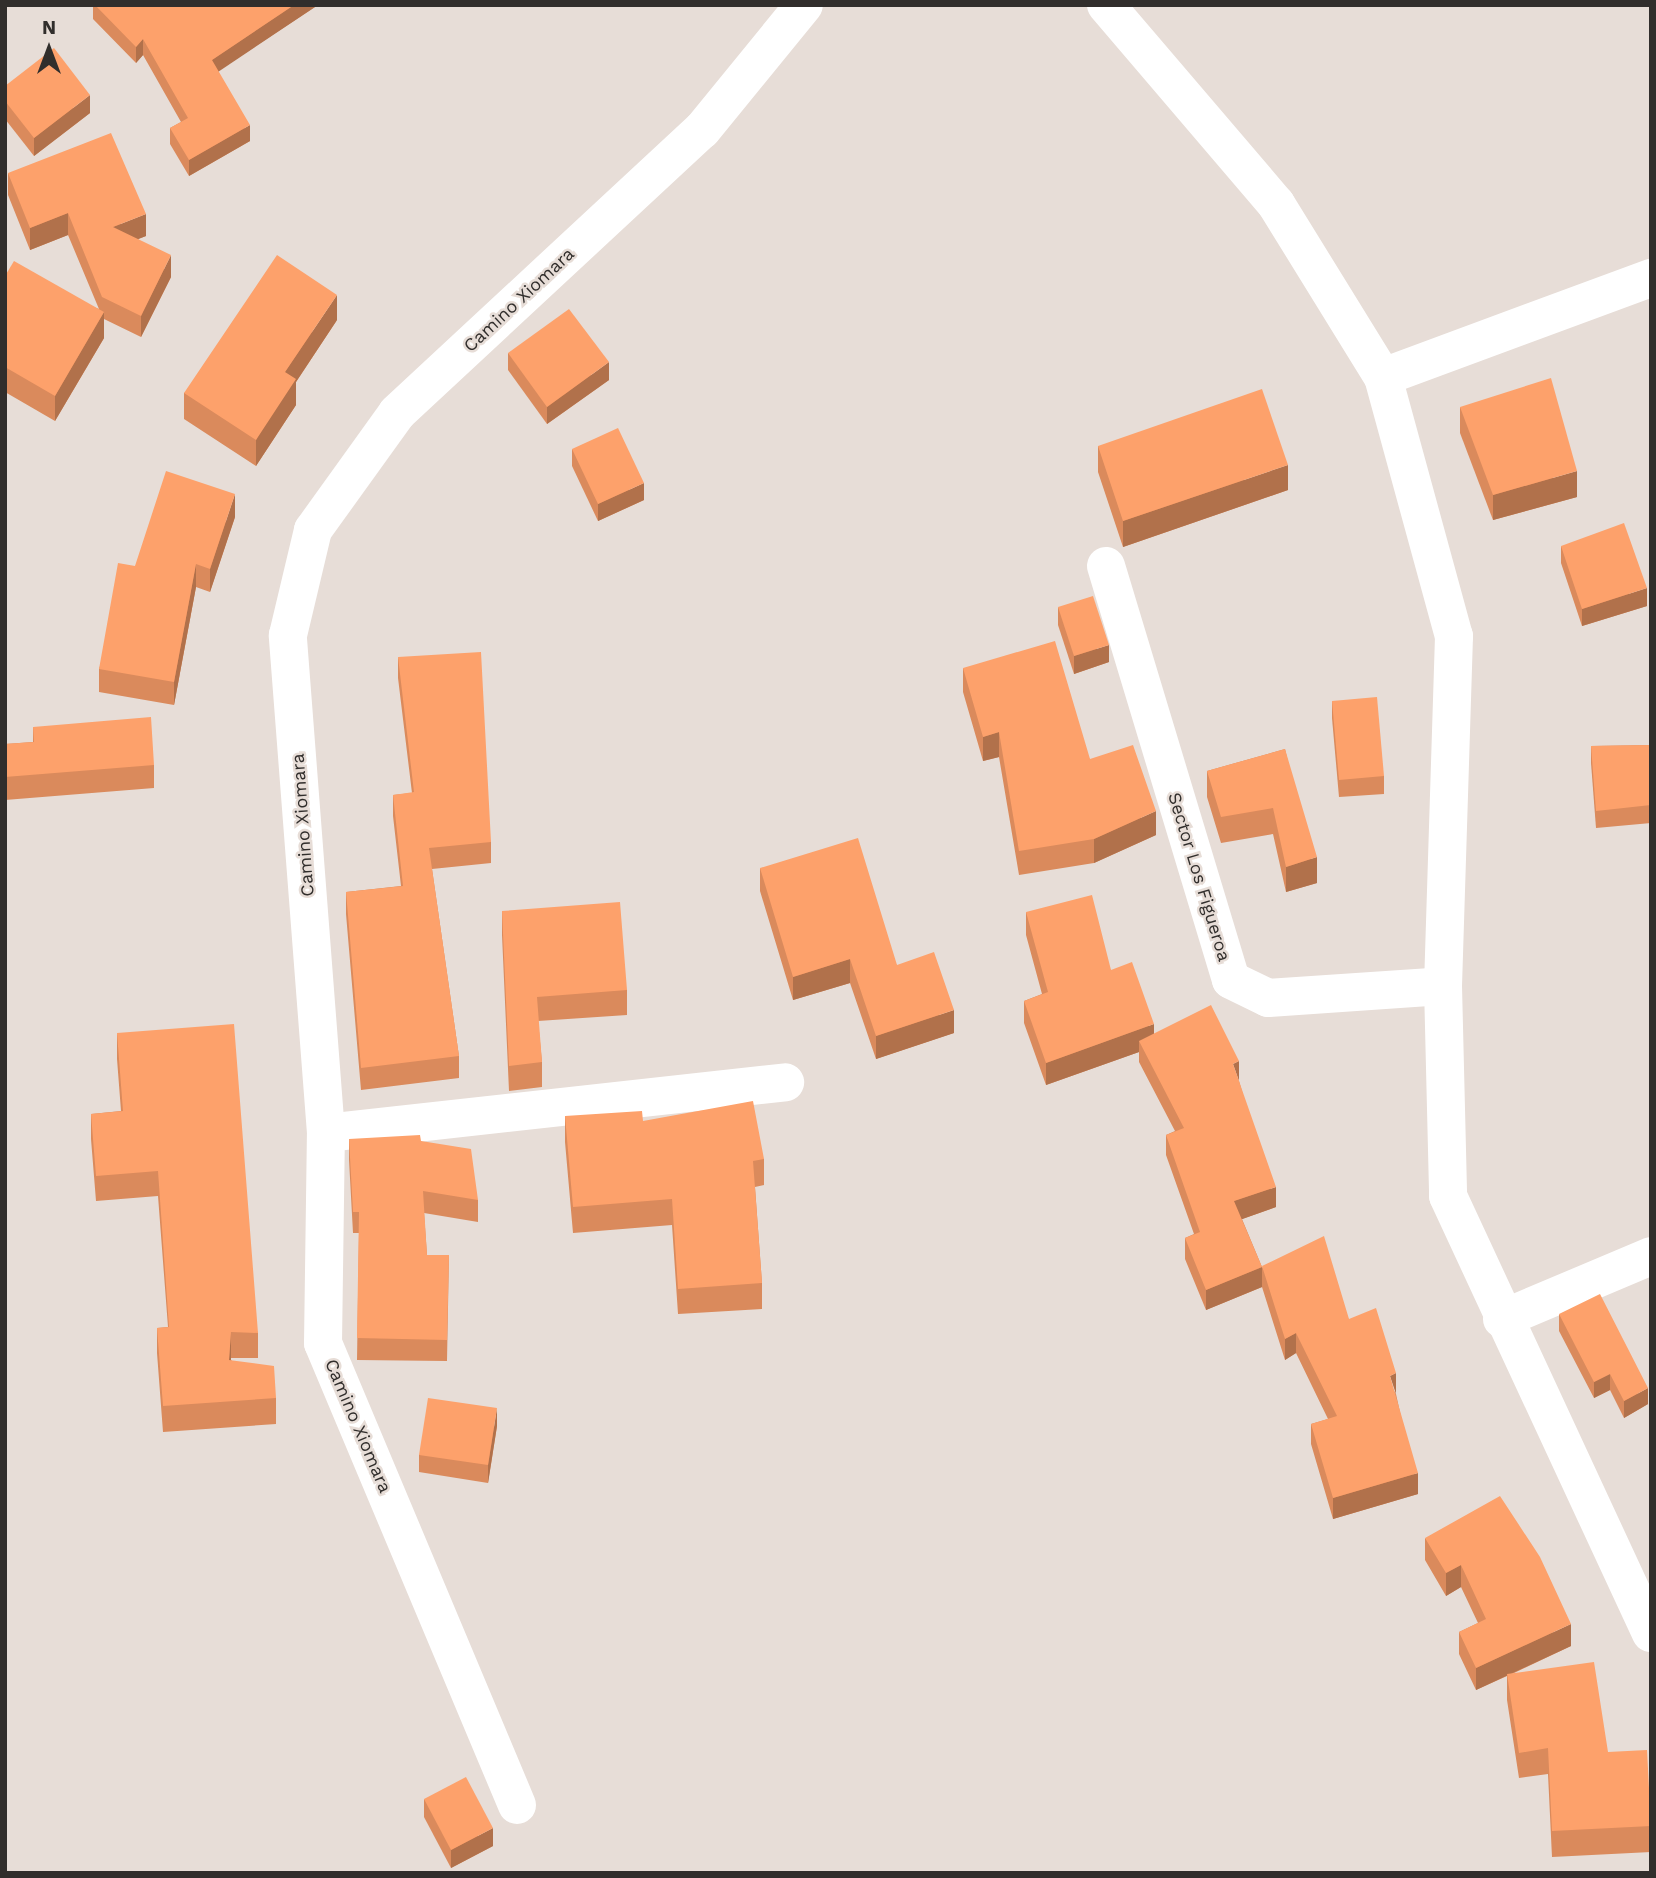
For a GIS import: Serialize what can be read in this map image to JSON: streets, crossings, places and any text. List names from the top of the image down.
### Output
{
  "streets": {
    "street": ["Camino Xiomara", "Sector Los Figueroa"]
  },
  "north": "top"
}
